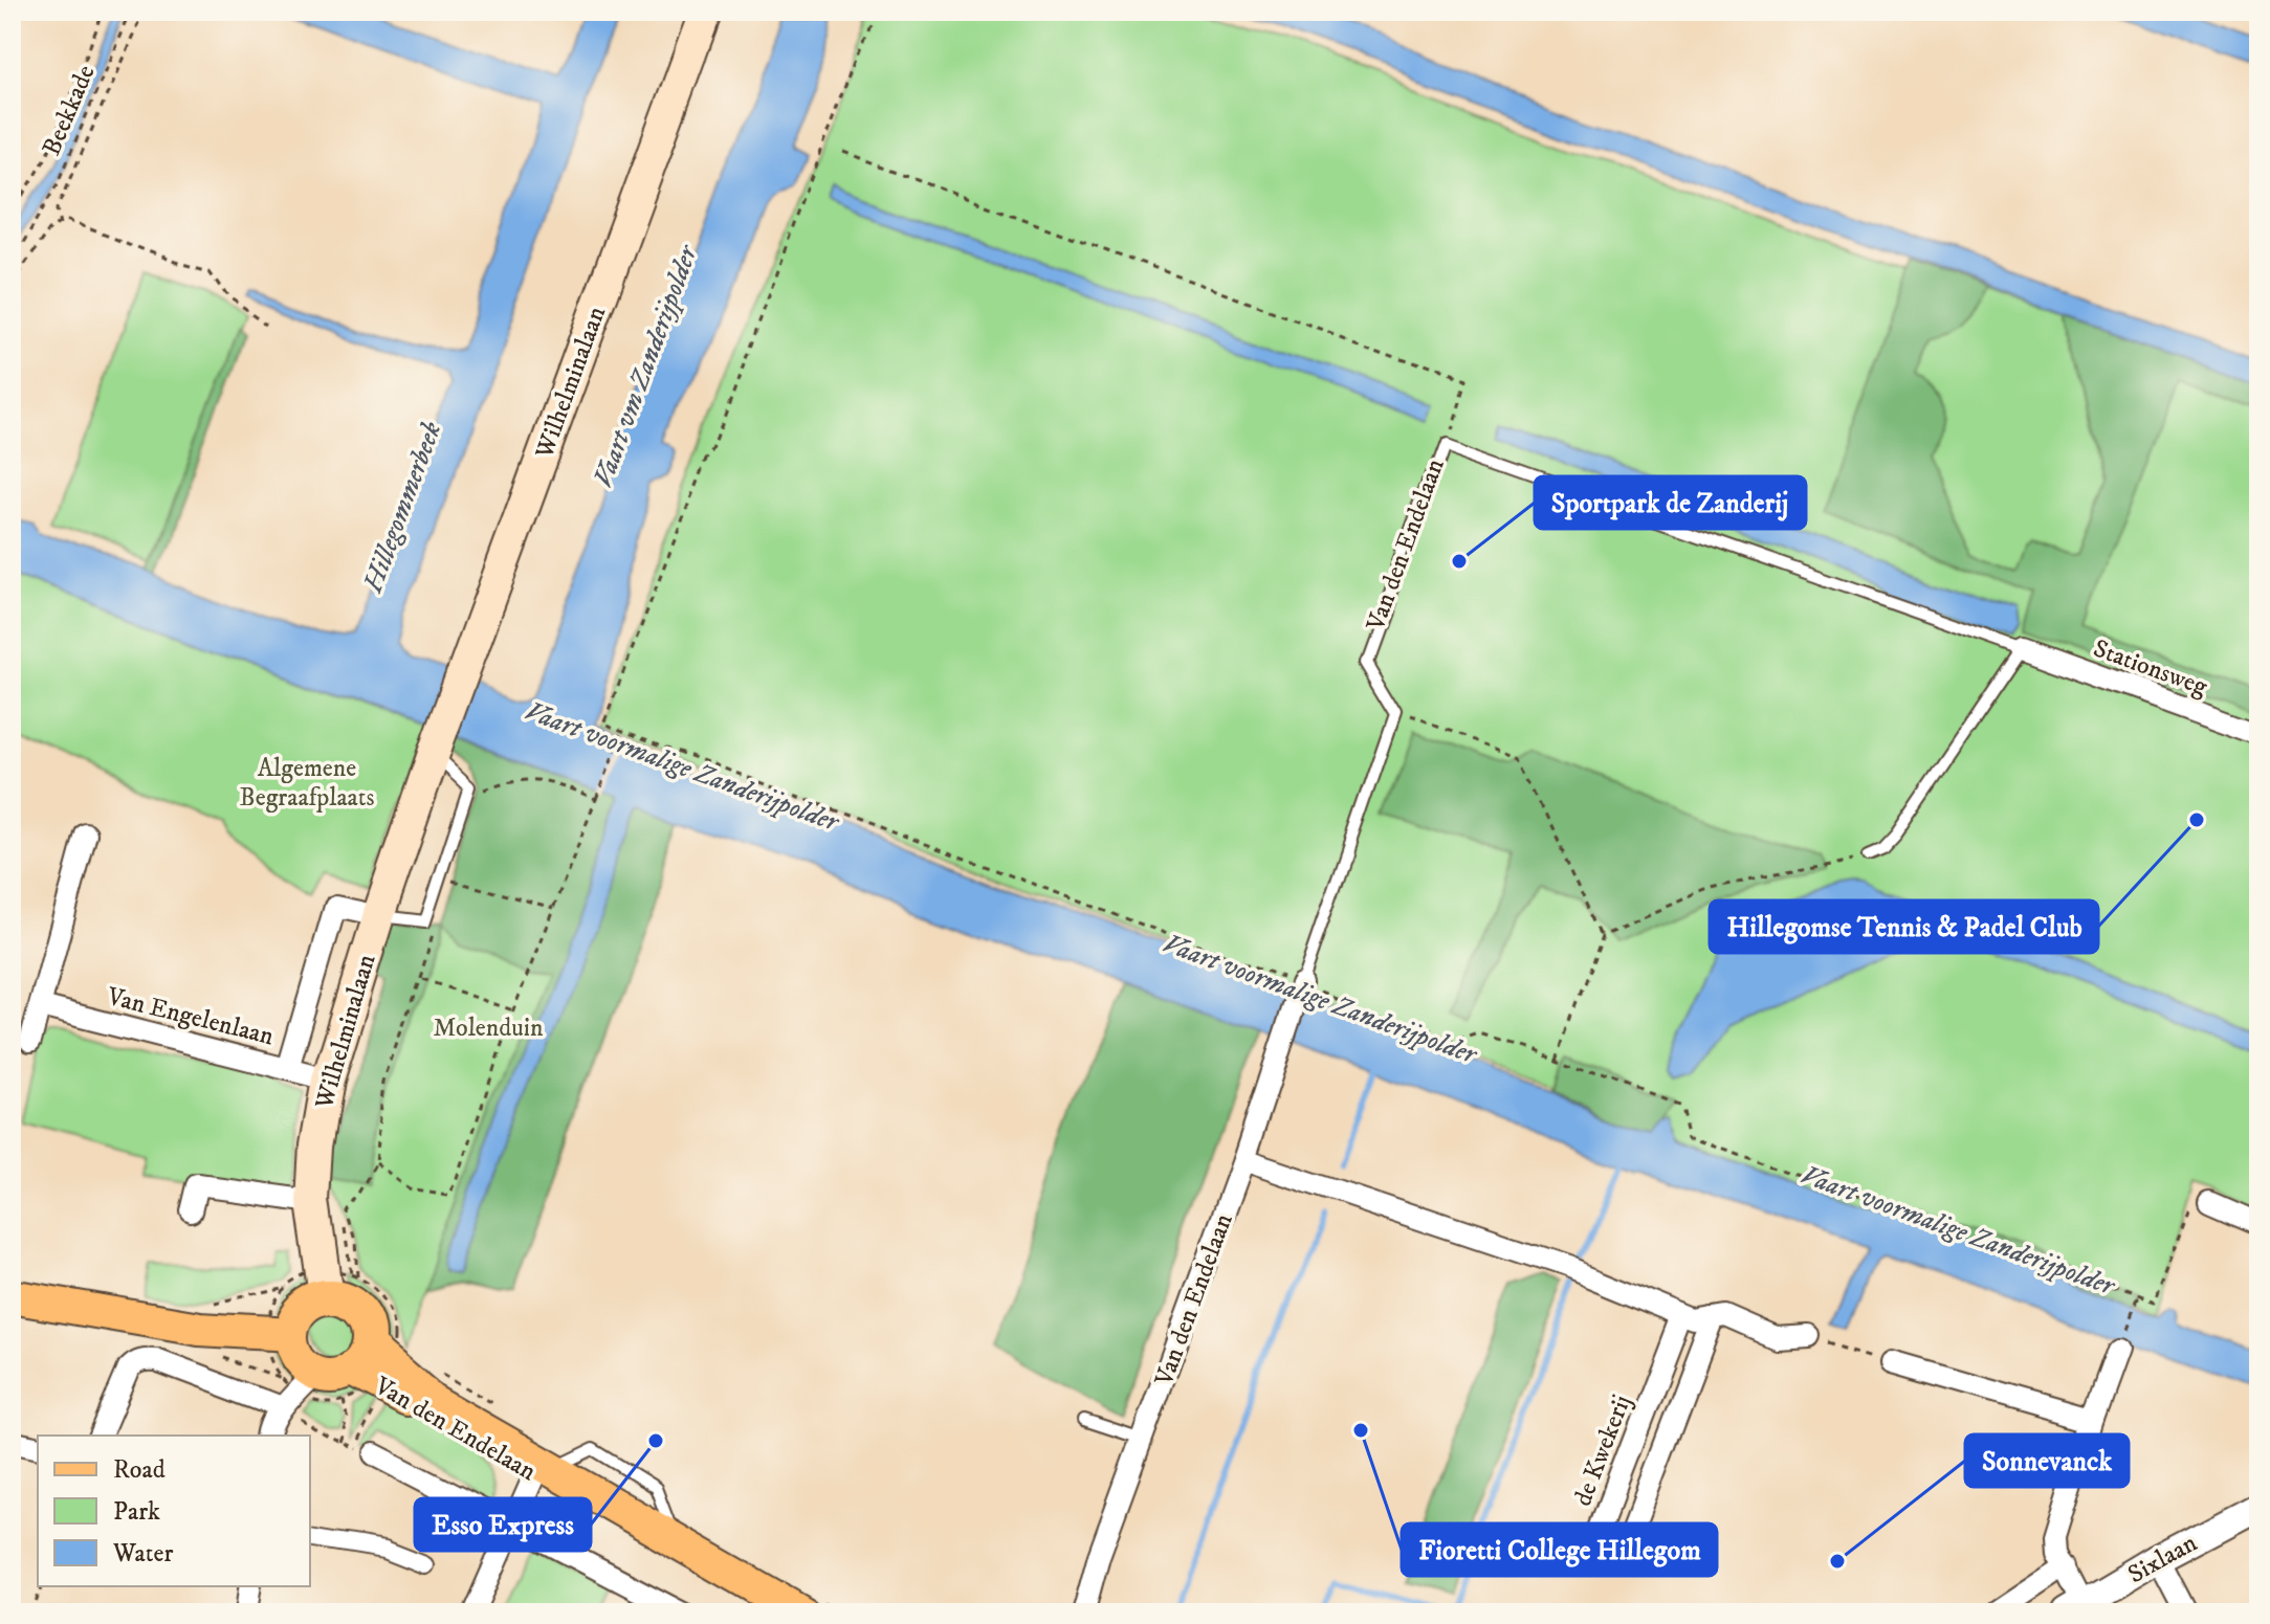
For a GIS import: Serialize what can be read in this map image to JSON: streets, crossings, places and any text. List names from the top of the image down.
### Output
{
  "streets": {
    "main road": ["Wilhelminalaan", "Van den Endelaan"],
    "street": [
      "Stationsweg",
      "Van Engelenlaan",
      "de Kwekerij",
      "Sixlaan"
    ],
    "path": ["Beekkade"]
  },
  "crossings": [
    ["Wilhelminalaan", "Van den Endelaan"],
    ["Wilhelminalaan", "Van Engelenlaan"],
    ["Van den Endelaan", "Stationsweg"]
  ],
  "water": ["Vaart vm Zanderijpolder", "Hillegommerbeek", "Vaart voormalige Zanderijpolder"],
  "parks": ["Algemene Begraafplaats", "Molenduin"],
  "places": [
    "Sportpark de Zanderij",
    "Hillegomse Tennis & Padel Club",
    "Fioretti College Hillegom",
    "Esso Express",
    "Sonnevanck"
  ],
  "legend": ["Road", "Park", "Water"]
}
